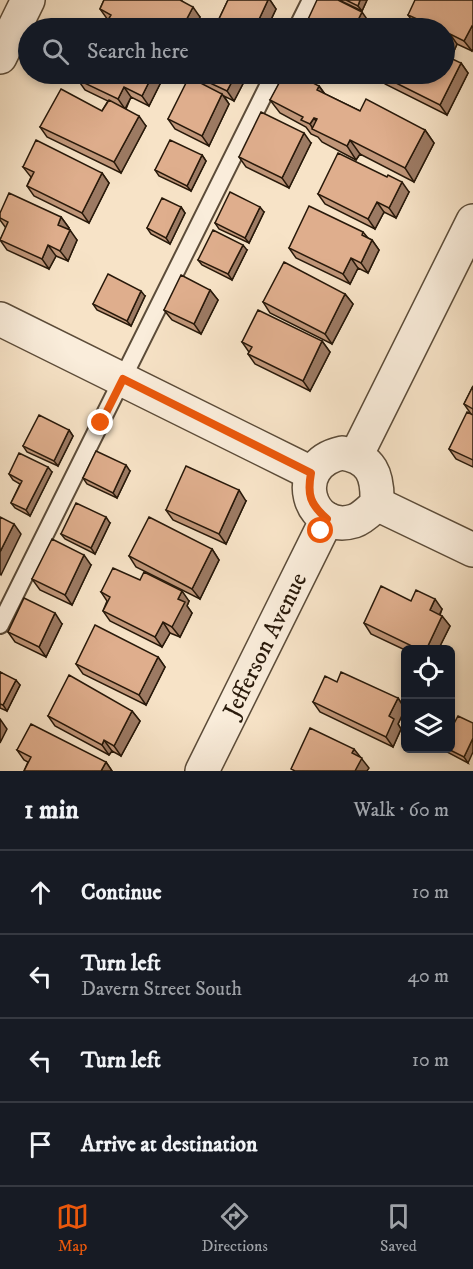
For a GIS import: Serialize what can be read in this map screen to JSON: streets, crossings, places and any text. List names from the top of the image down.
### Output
{
  "streets": {
    "street": ["Jefferson Avenue"]
  },
  "page": {
    "search": "Search here",
    "heading": ["1 min", "Walk · 60 m"],
    "list": [
      ["Continue", "10 m"],
      ["Turn left", "Davern Street South", "40 m"],
      ["Turn left", "10 m"],
      "Arrive at destination"
    ],
    "nav": ["Map", "Directions", "Saved"]
  }
}
